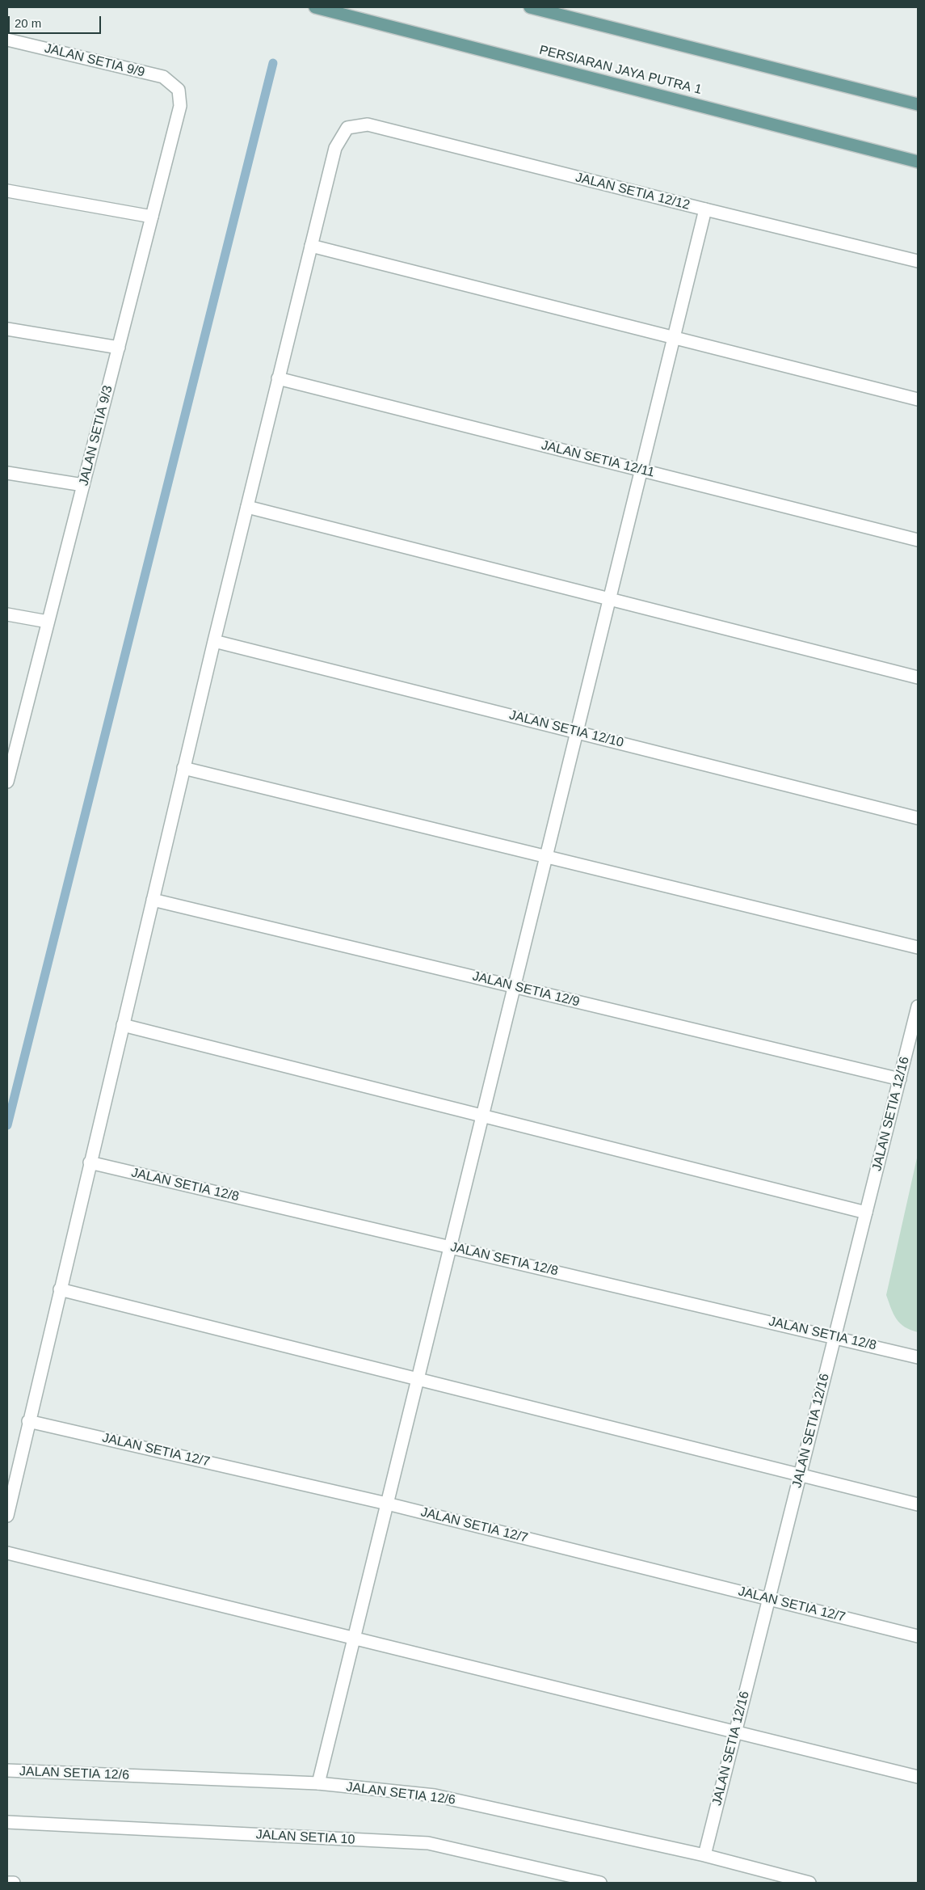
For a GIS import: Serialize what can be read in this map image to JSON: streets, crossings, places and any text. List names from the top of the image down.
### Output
{
  "streets": {
    "main road": ["PERSIARAN JAYA PUTRA 1"],
    "street": [
      "JALAN SETIA 9/9",
      "JALAN SETIA 12/12",
      "JALAN SETIA 9/3",
      "JALAN SETIA 12/11",
      "JALAN SETIA 12/10",
      "JALAN SETIA 12/9",
      "JALAN SETIA 12/16",
      "JALAN SETIA 12/8",
      "JALAN SETIA 12/7",
      "JALAN SETIA 12/6",
      "JALAN SETIA 10"
    ]
  },
  "crossings": [
    ["JALAN SETIA 9/9", "JALAN SETIA 9/3"],
    ["JALAN SETIA 12/9", "JALAN SETIA 12/16"],
    ["JALAN SETIA 12/16", "JALAN SETIA 12/8"],
    ["JALAN SETIA 12/16", "JALAN SETIA 12/7"],
    ["JALAN SETIA 12/16", "JALAN SETIA 12/6"]
  ],
  "scale_bar": "20 m"
}
